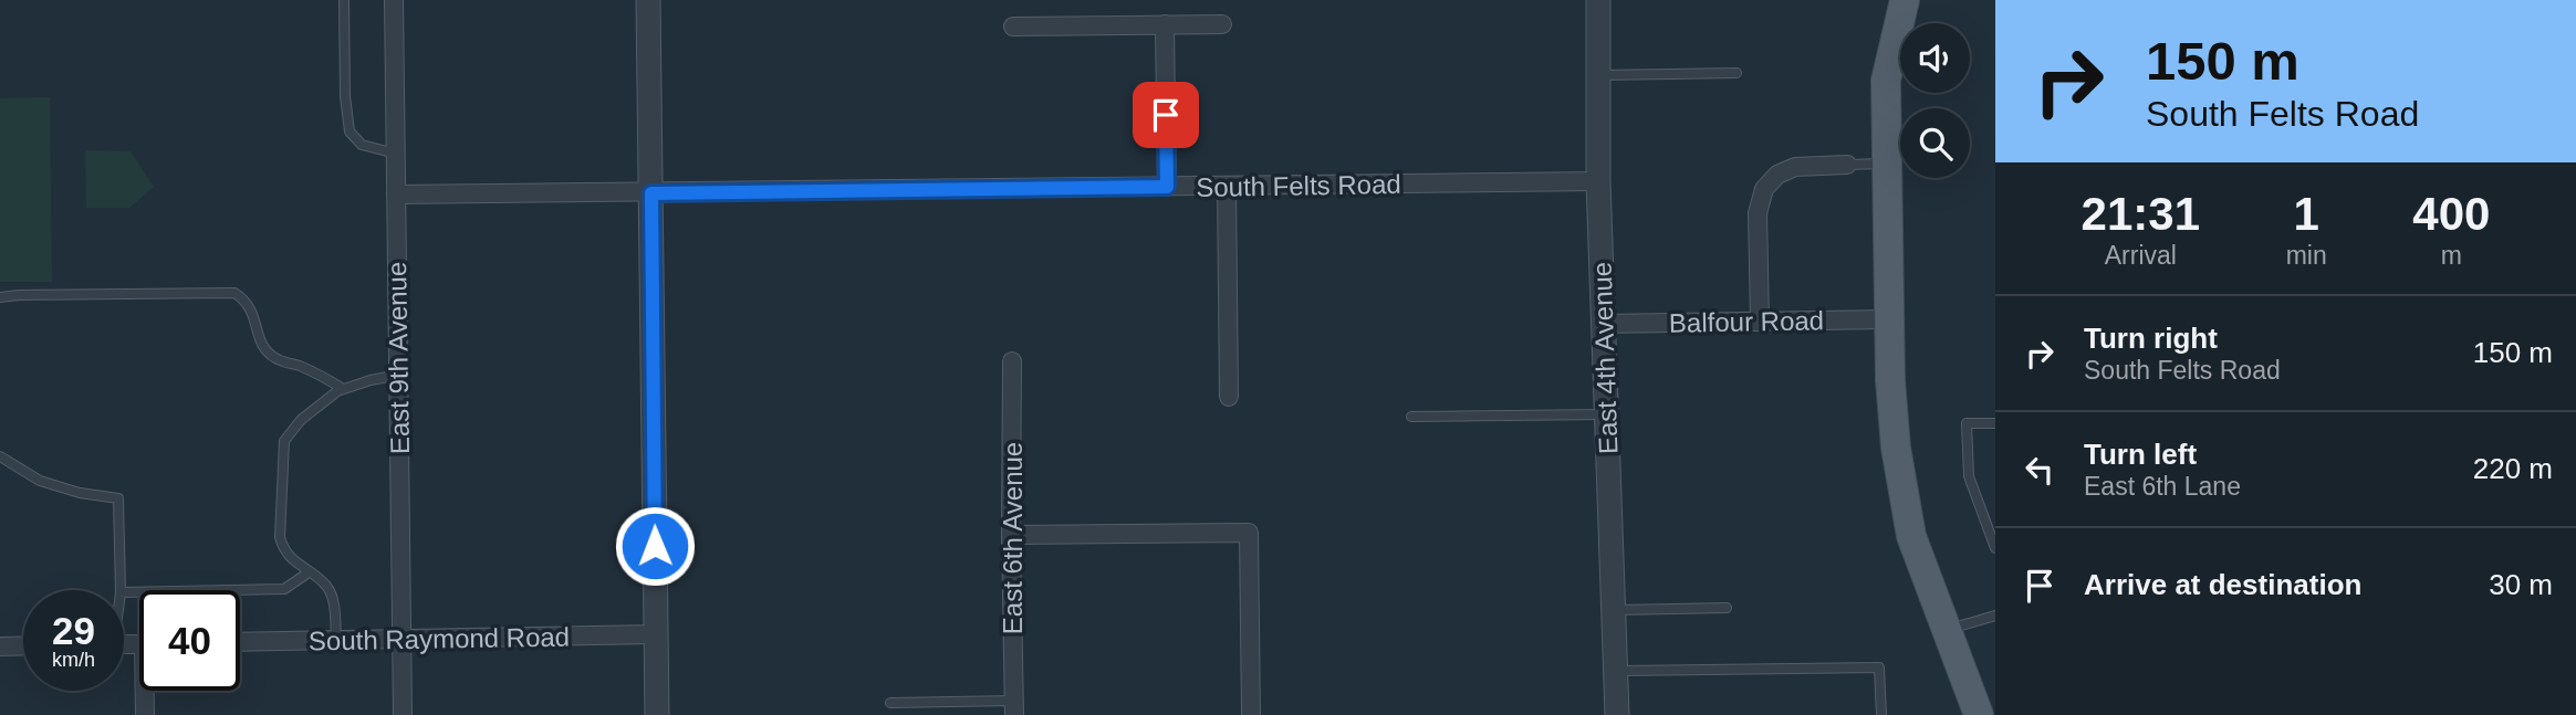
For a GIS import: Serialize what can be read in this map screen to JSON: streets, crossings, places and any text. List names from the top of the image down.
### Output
{
  "streets": {
    "street": [
      "South Felts Road",
      "Balfour Road",
      "East 9th Avenue",
      "East 4th Avenue",
      "East 6th Avenue",
      "South Raymond Road"
    ]
  },
  "crossings": [
    ["South Felts Road", "East 9th Avenue"],
    ["South Felts Road", "East 4th Avenue"],
    ["Balfour Road", "East 4th Avenue"],
    ["East 9th Avenue", "South Raymond Road"]
  ],
  "page": {
    "turn": ["150 m", "South Felts Road"],
    "eta": [
      "21:31",
      "Arrival",
      "1",
      "min",
      "400",
      "m"
    ],
    "list": [
      {
        "name": "Turn right",
        "note": "South Felts Road",
        "value": "150 m"
      },
      {
        "name": "Turn left",
        "note": "East 6th Lane",
        "value": "220 m"
      },
      {
        "name": "Arrive at destination",
        "value": "30 m"
      }
    ],
    "speed": "29 km/h",
    "limit": "40"
  }
}
